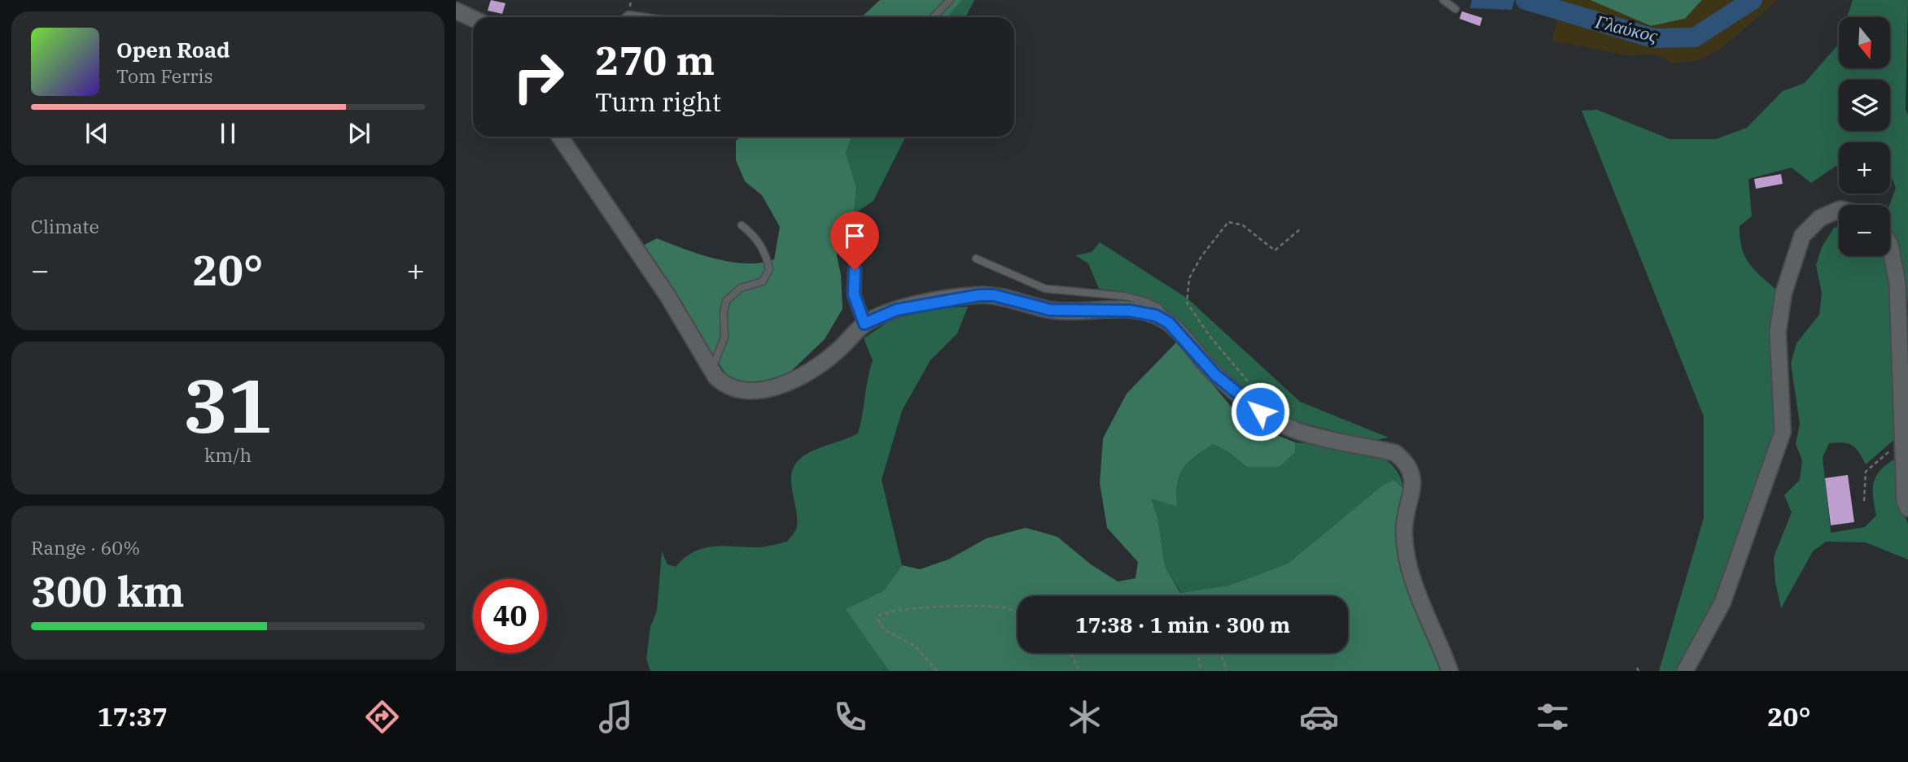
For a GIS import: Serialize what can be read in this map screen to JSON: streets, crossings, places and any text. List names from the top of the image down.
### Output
{
  "water": ["Γλαύκος"],
  "north": "bottom",
  "page": {
    "map_buttons": ["+", "−"],
    "turn": ["270 m", "Turn right"],
    "song": ["Open Road", "Tom Ferris"],
    "tile": [
      "Climate",
      ["31", "km/h"],
      ["Range · 60%", "300 km"]
    ],
    "heat": ["−", "20°", "+"],
    "limit": "40",
    "trip": "17:38 · 1 min · 300 m",
    "tabs": ["17:37", "20°"]
  }
}
